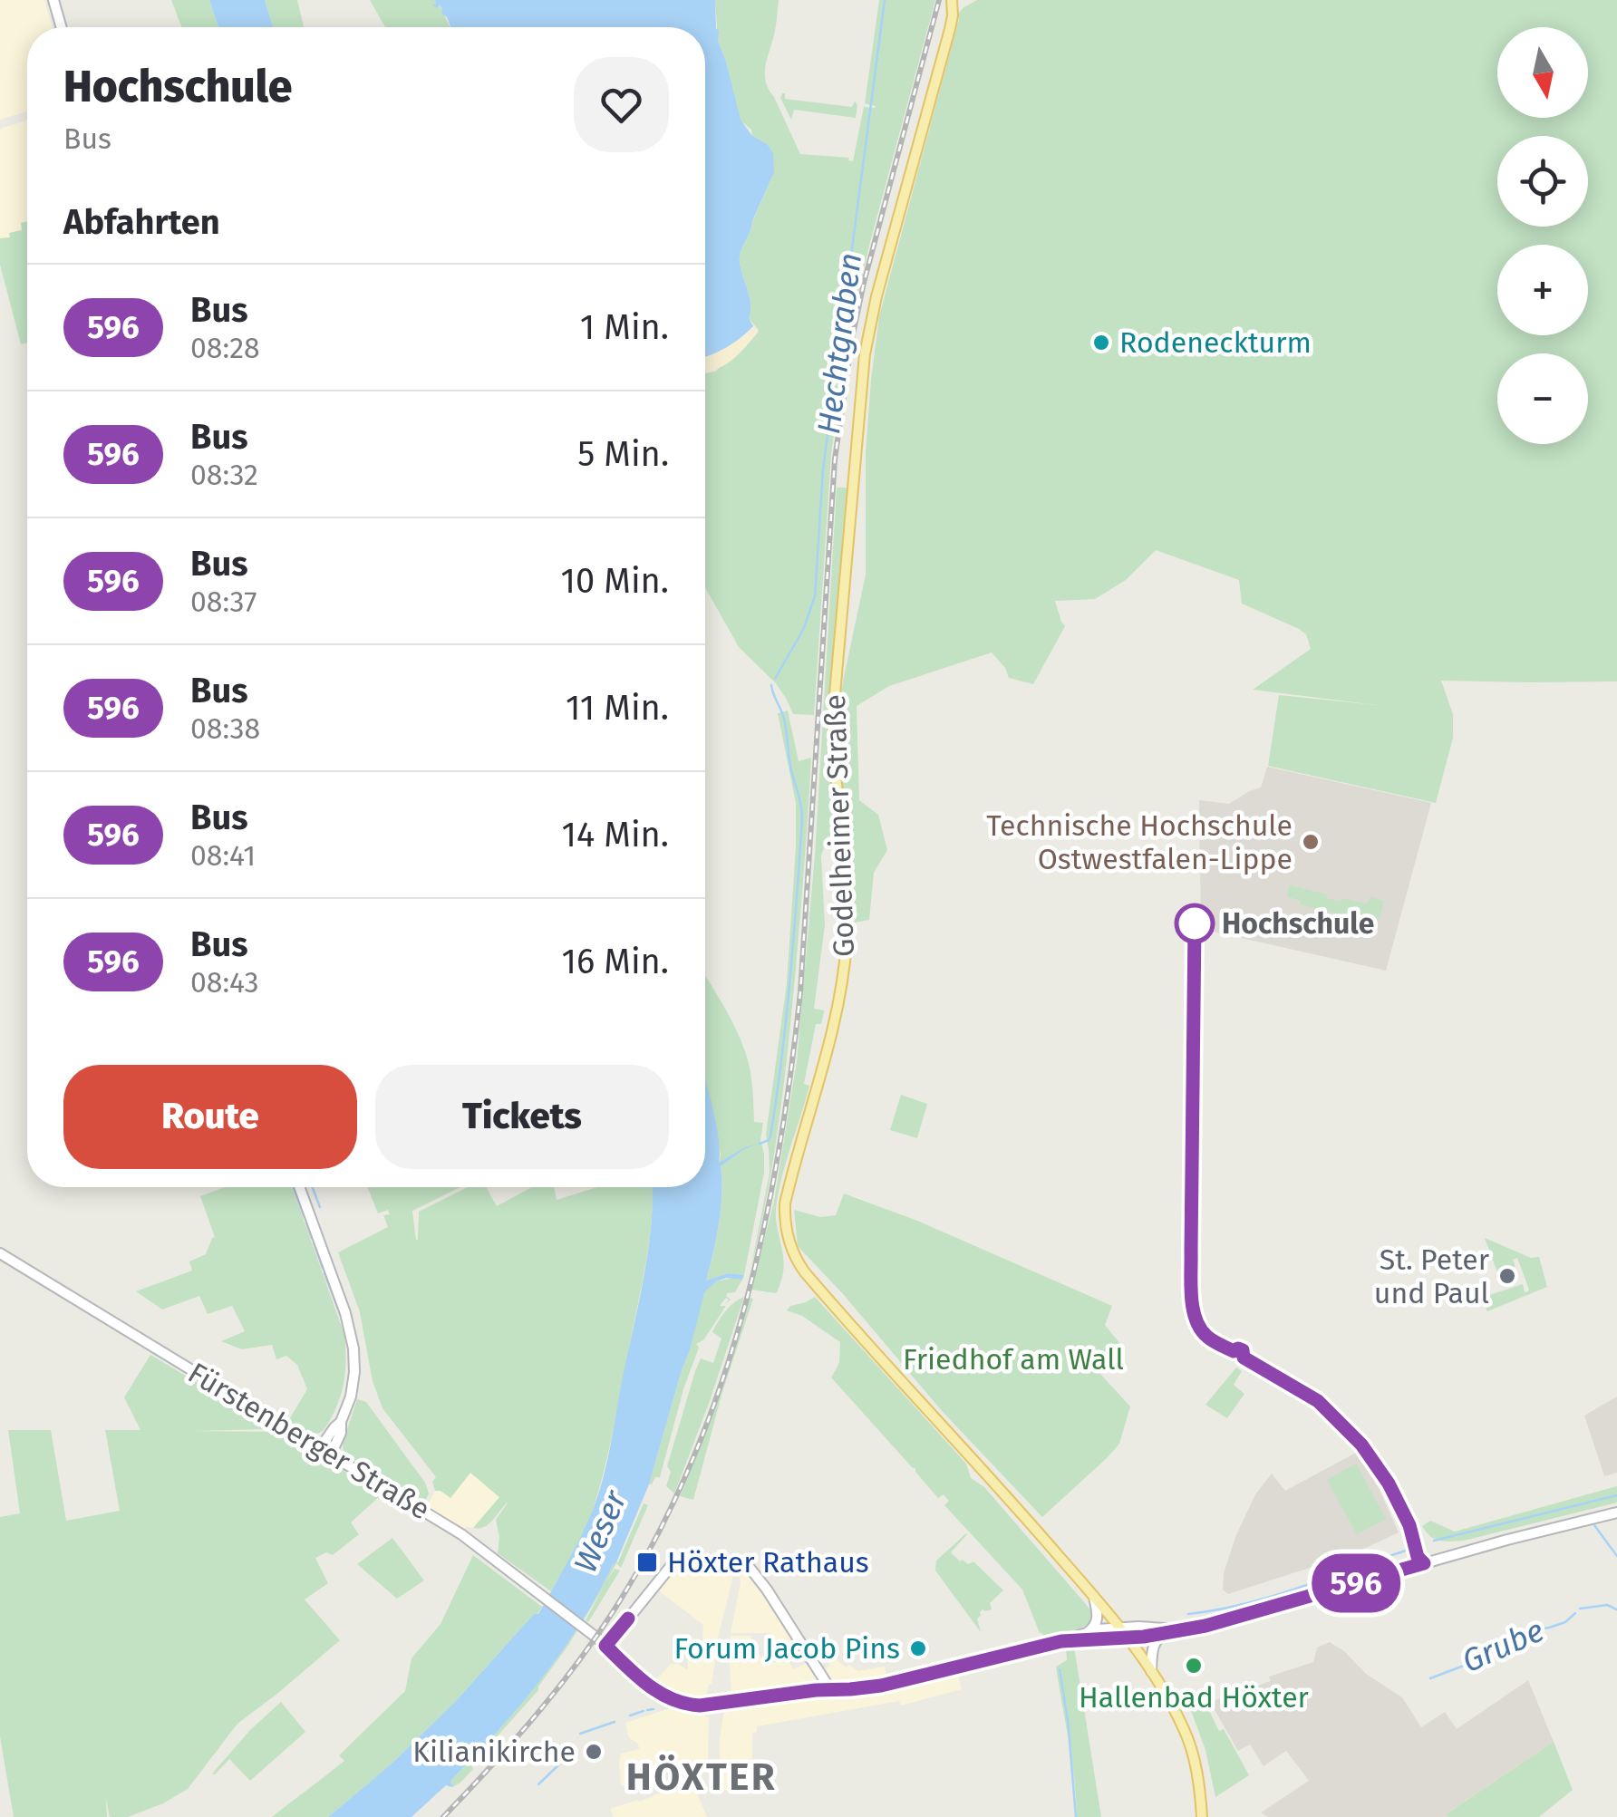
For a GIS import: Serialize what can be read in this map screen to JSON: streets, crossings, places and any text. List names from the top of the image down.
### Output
{
  "streets": {
    "main road": ["Godelheimer Straße", "Fürstenberger Straße"]
  },
  "districts": ["HÖXTER"],
  "water": ["Hechtgraben", "Weser", "Grube"],
  "parks": ["Friedhof am Wall"],
  "places": {
    "other": [
      "Rodeneckturm",
      "Technische Hochschule Ostwestfalen-Lippe",
      "Hochschule",
      "St. Peter und Paul",
      "Forum Jacob Pins",
      "Hallenbad Höxter",
      "Kilianikirche"
    ],
    "transit": ["Höxter Rathaus"]
  },
  "lines": ["bus line 596"],
  "north": "bottom",
  "page": {
    "on_map": "596",
    "map_buttons": ["+", "−"],
    "heading": [
      ["Hochschule", "Bus"],
      "Abfahrten"
    ],
    "list": [
      {
        "mark": "596",
        "name": "Bus",
        "note": "08:28",
        "value": "1 Min."
      },
      {
        "mark": "596",
        "name": "Bus",
        "note": "08:32",
        "value": "5 Min."
      },
      {
        "mark": "596",
        "name": "Bus",
        "note": "08:37",
        "value": "10 Min."
      },
      {
        "mark": "596",
        "name": "Bus",
        "note": "08:38",
        "value": "11 Min."
      },
      {
        "mark": "596",
        "name": "Bus",
        "note": "08:41",
        "value": "14 Min."
      },
      {
        "mark": "596",
        "name": "Bus",
        "note": "08:43",
        "value": "16 Min."
      }
    ],
    "buttons": ["Route", "Tickets"]
  }
}
